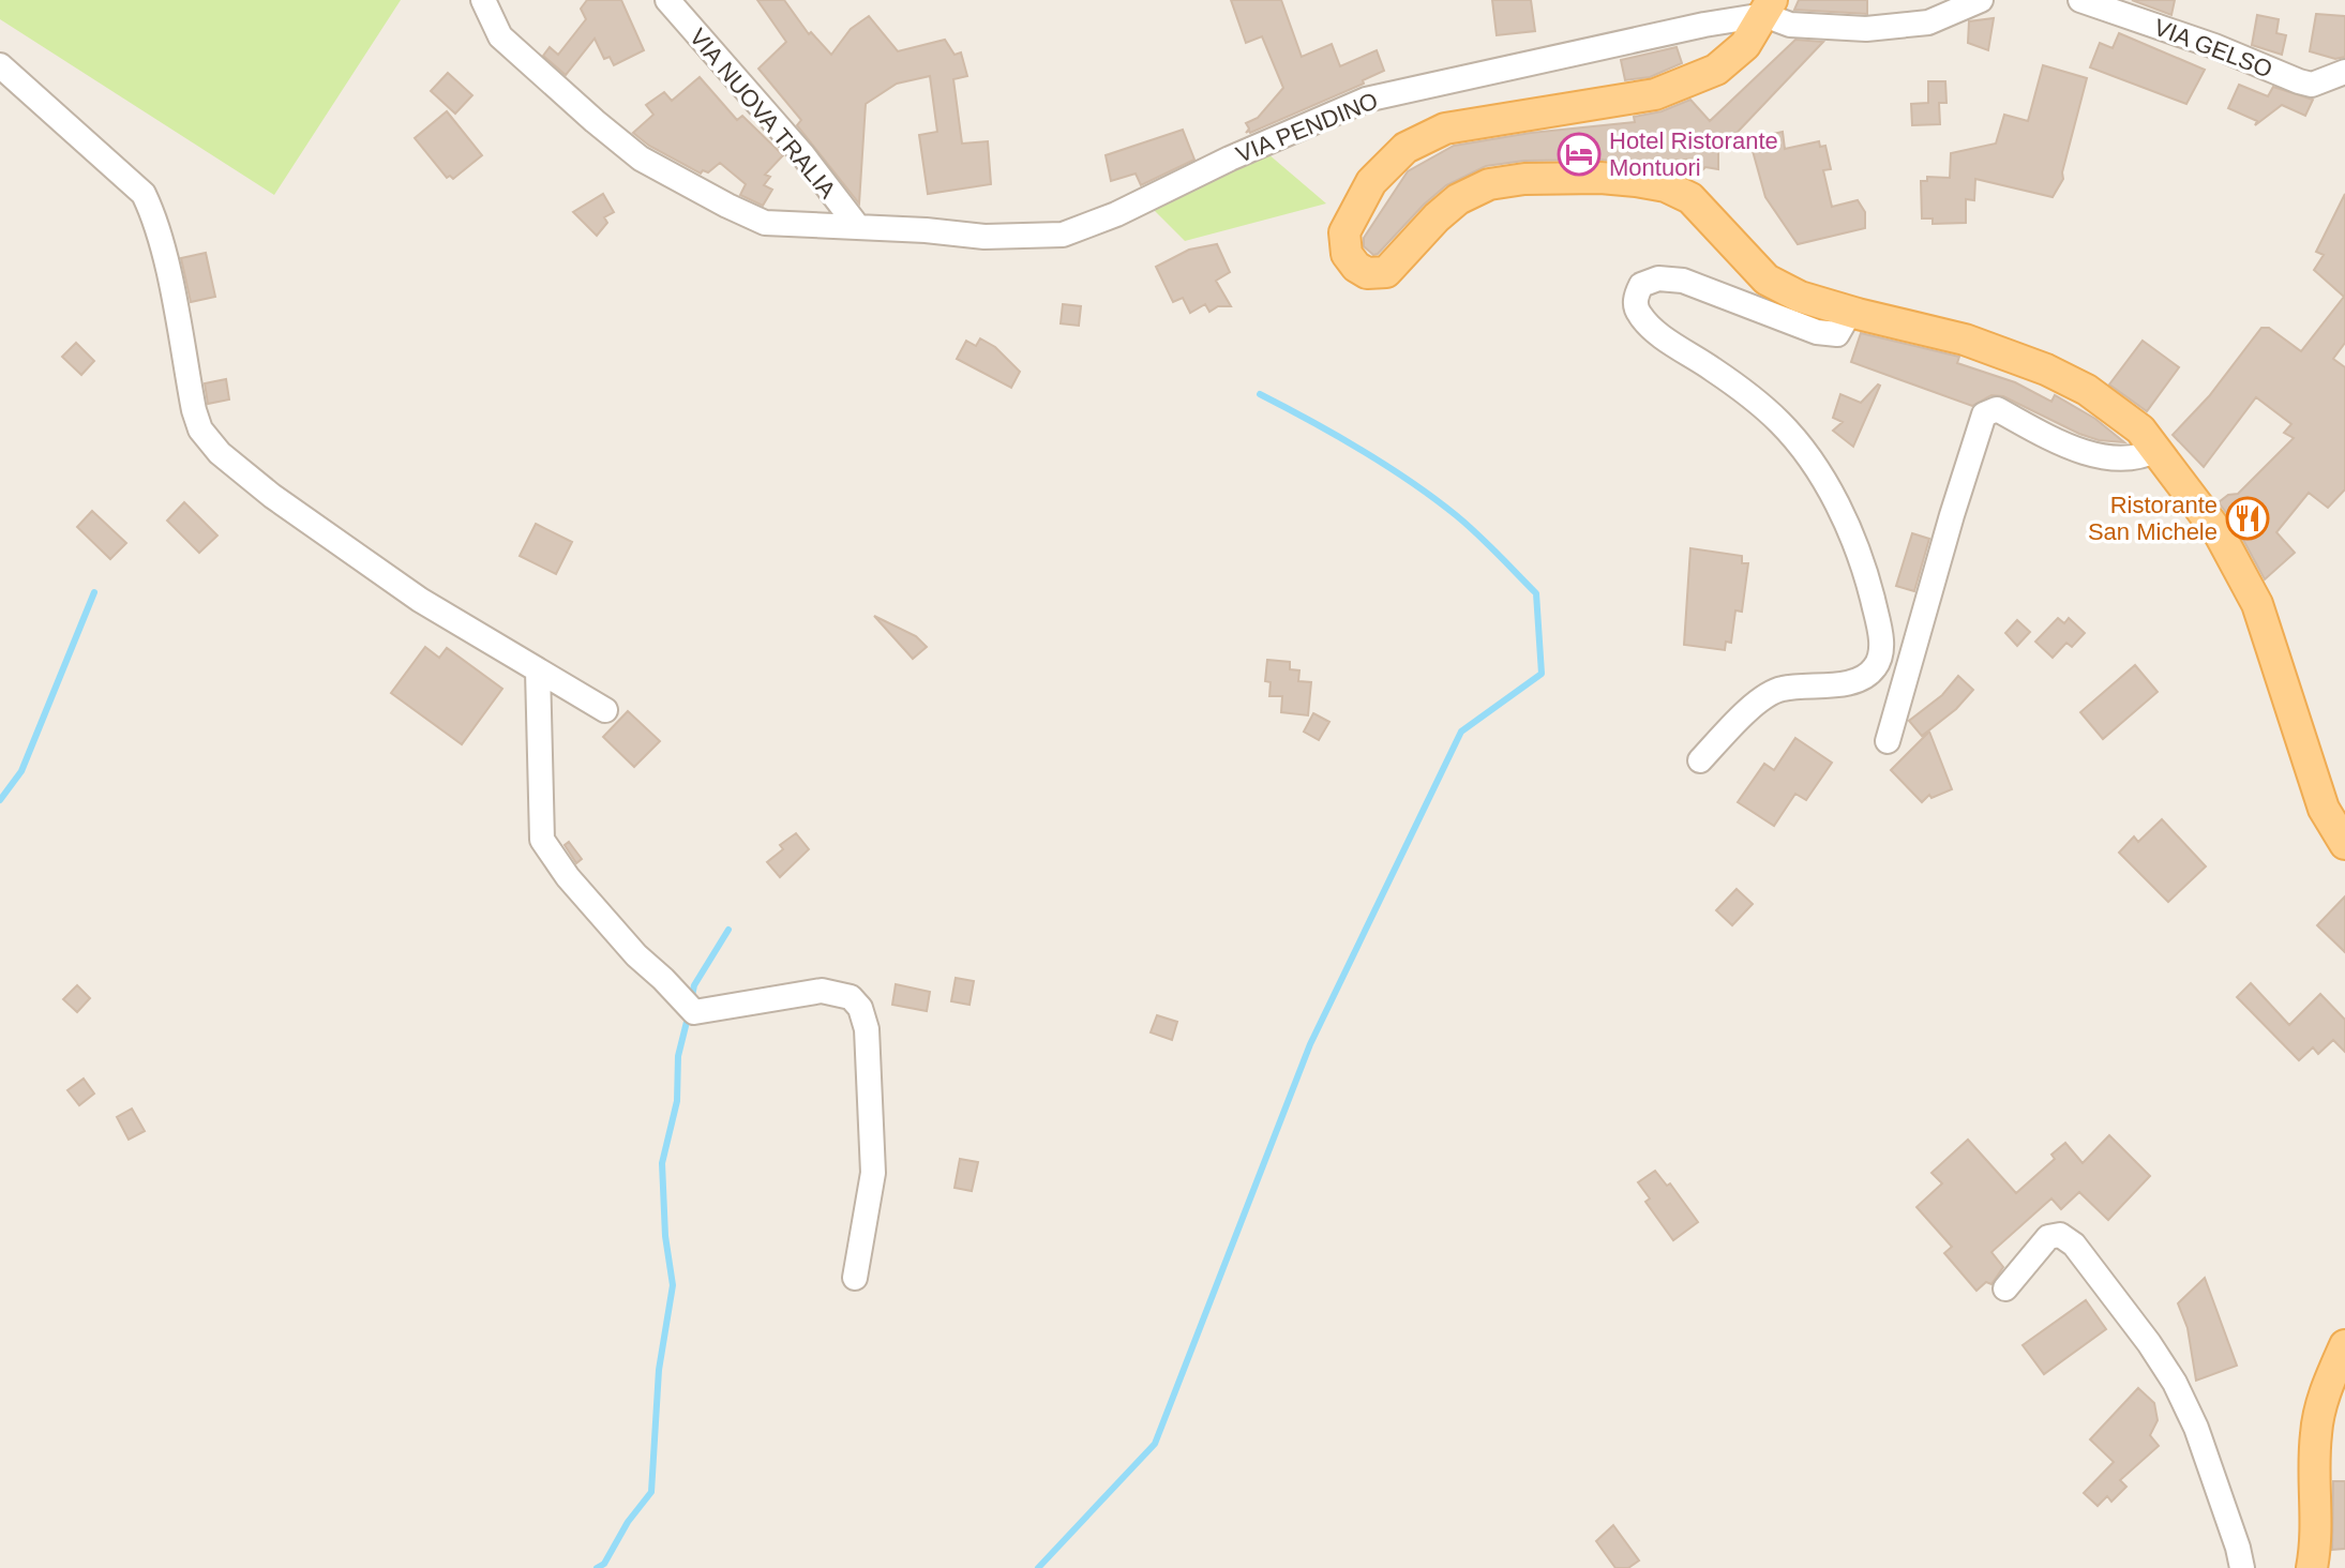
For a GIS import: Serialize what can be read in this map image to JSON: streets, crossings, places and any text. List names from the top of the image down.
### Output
{
  "streets": {
    "street": ["VIA GELSO", "VIA NUOVA TRALIA", "VIA PENDINO"]
  },
  "crossings": [
    ["VIA NUOVA TRALIA", "VIA PENDINO"]
  ],
  "places": {
    "hotel": ["Hotel Ristorante Montuori"],
    "restaurant": ["Ristorante San Michele"]
  }
}
